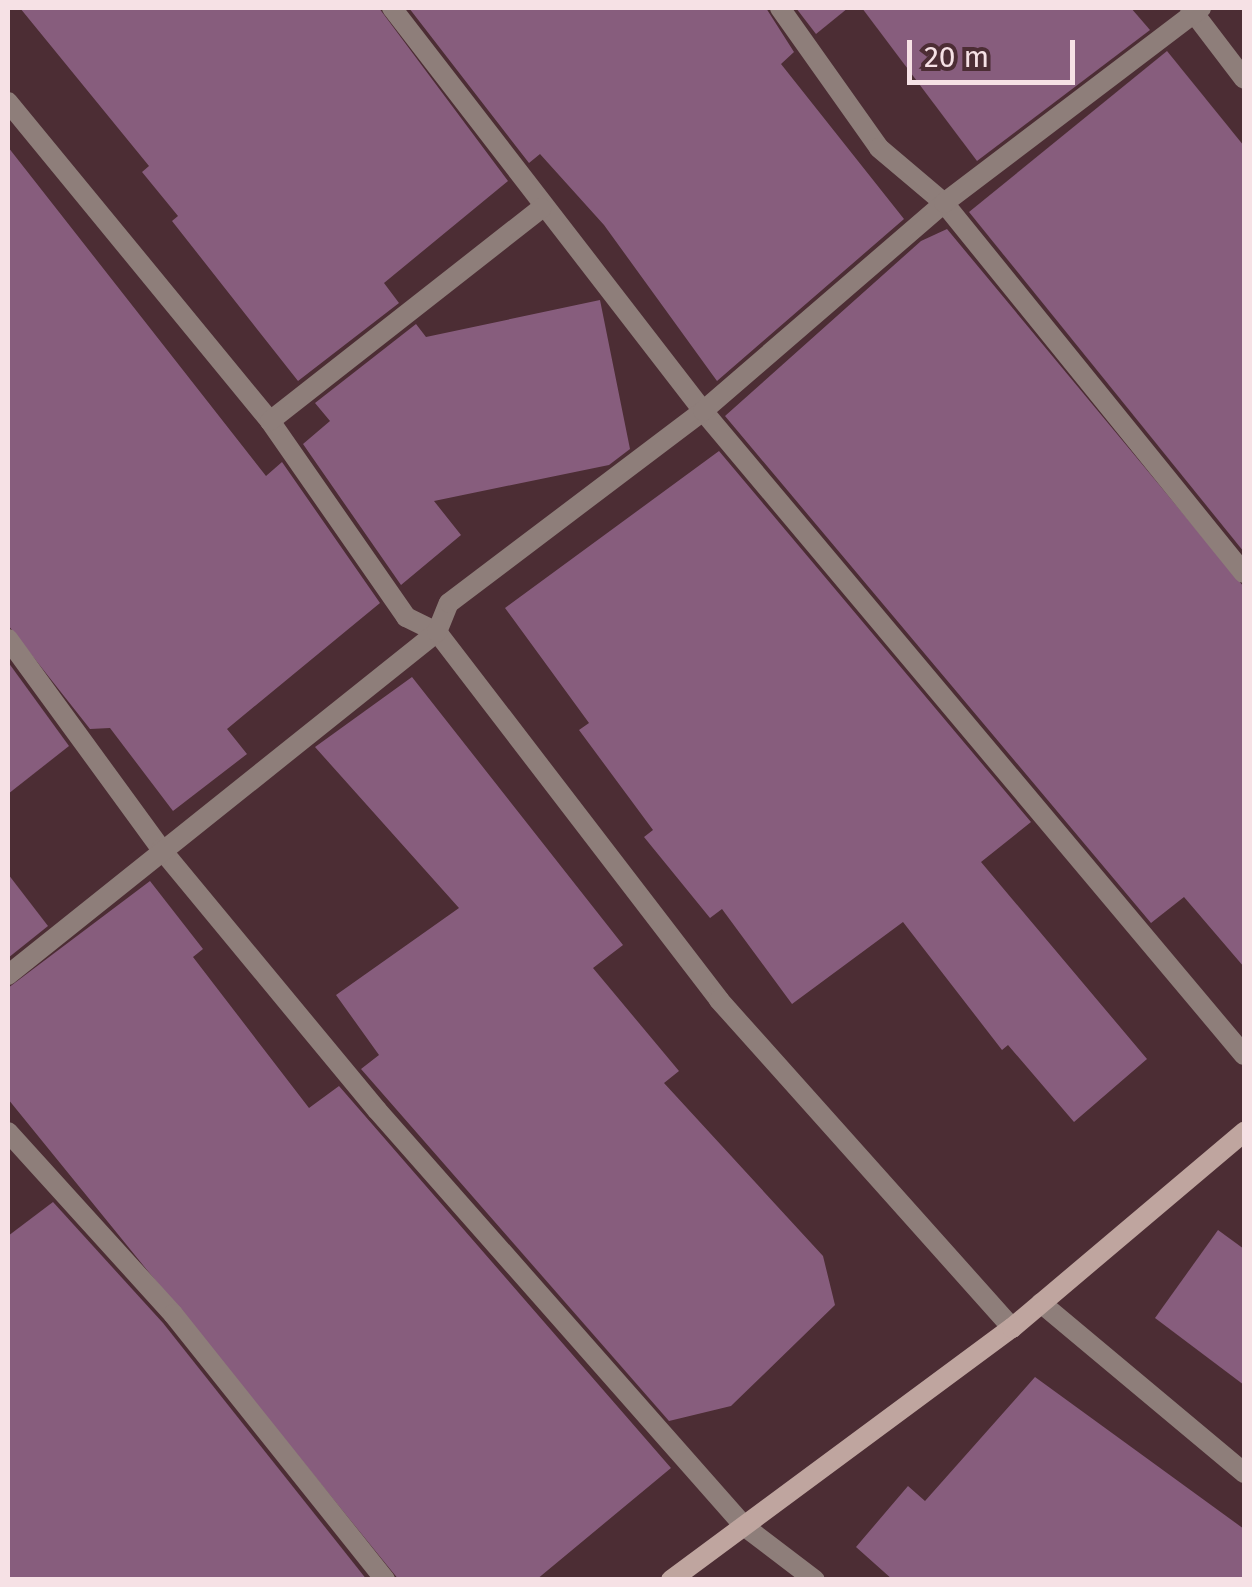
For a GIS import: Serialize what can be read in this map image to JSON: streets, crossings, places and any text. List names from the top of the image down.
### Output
{
  "scale_bar": "20 m"
}
